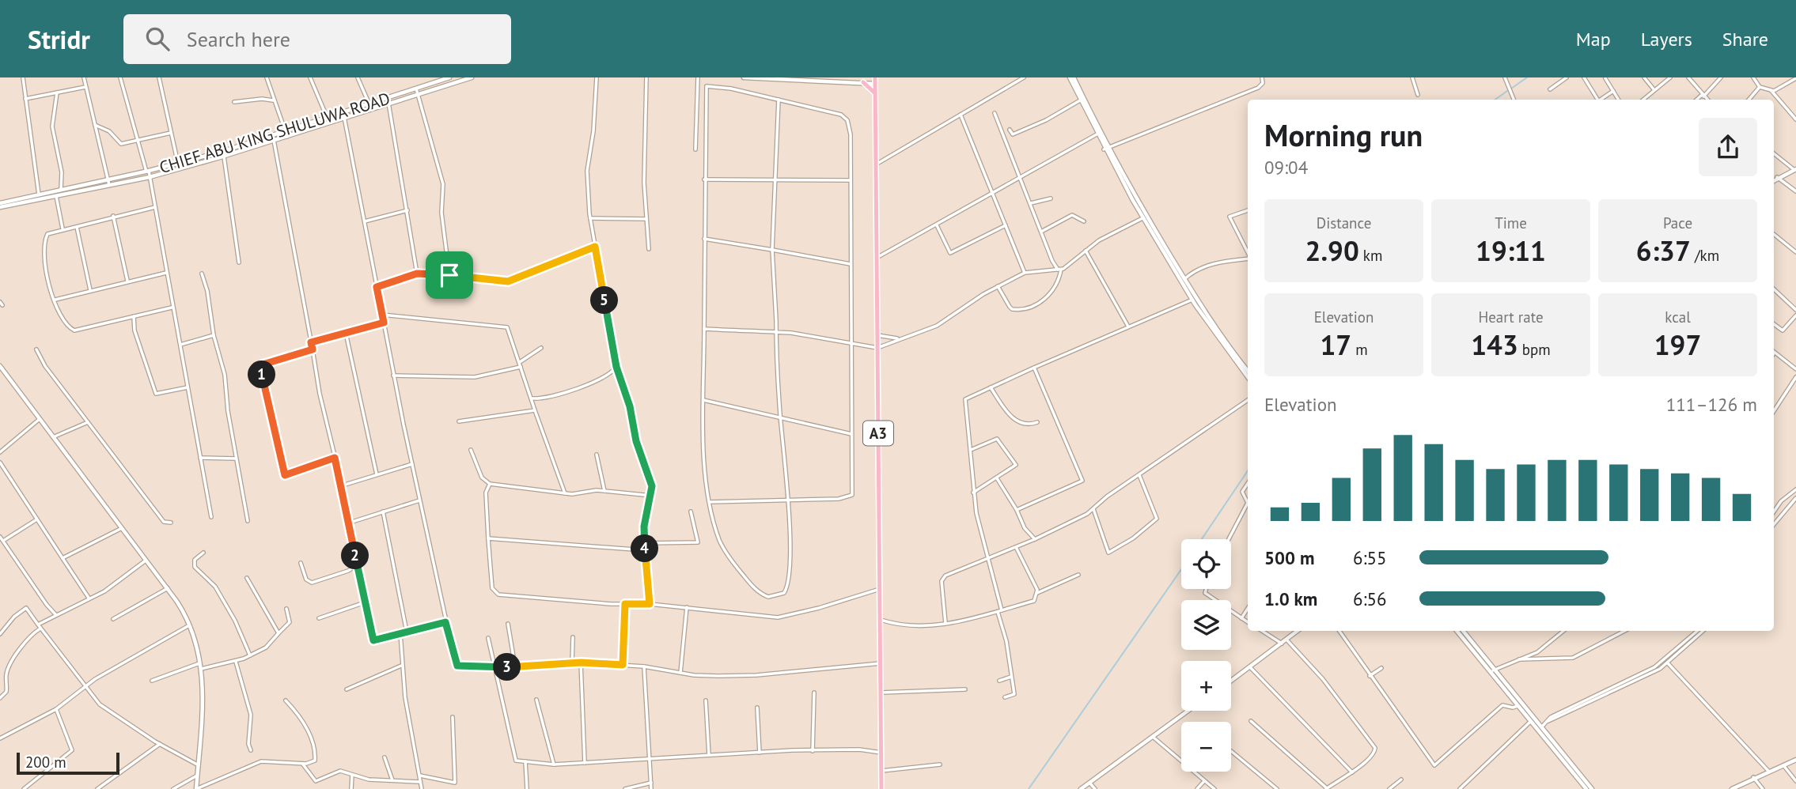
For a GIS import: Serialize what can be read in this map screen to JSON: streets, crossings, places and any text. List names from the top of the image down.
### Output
{
  "streets": {
    "highway": ["A3"],
    "street": ["CHIEF ABU KING SHULUWA ROAD"]
  },
  "scale_bar": "200 m",
  "page": {
    "header": "Stridr",
    "search": "Search here",
    "nav": ["Map", "Layers", "Share"],
    "heading": ["Morning run", "09:04"],
    "stats": [
      ["Distance", "2.90 km"],
      ["Time", "19:11"],
      ["Pace", "6:37 /km"],
      ["Elevation", "17 m"],
      ["Heart rate", "143 bpm"],
      ["kcal", "197"]
    ],
    "pins": [
      "5",
      "1",
      "4",
      "2",
      "3"
    ],
    "chart": ["Elevation", "111–126 m"],
    "list": [
      {
        "name": "500 m",
        "note": "6:55"
      },
      {
        "name": "1.0 km",
        "note": "6:56"
      }
    ],
    "map_buttons": ["+", "−"],
    "scale": "200 m"
  }
}
